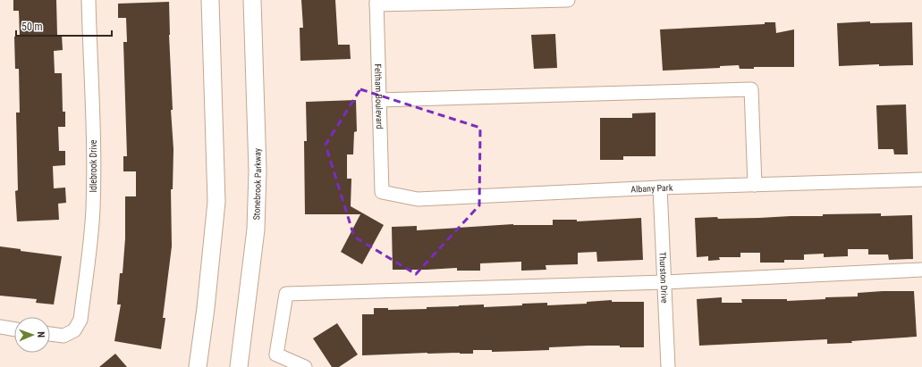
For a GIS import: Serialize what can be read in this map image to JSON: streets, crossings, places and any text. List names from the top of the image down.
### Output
{
  "streets": {
    "main road": ["Stonebrook Parkway"],
    "street": [
      "Feltham Boulevard",
      "Idlebrook Drive",
      "Albany Park",
      "Thurston Drive"
    ]
  },
  "crossings": [
    ["Feltham Boulevard", "Albany Park"],
    ["Albany Park", "Thurston Drive"]
  ],
  "scale_bar": "50 m",
  "north": "right"
}
